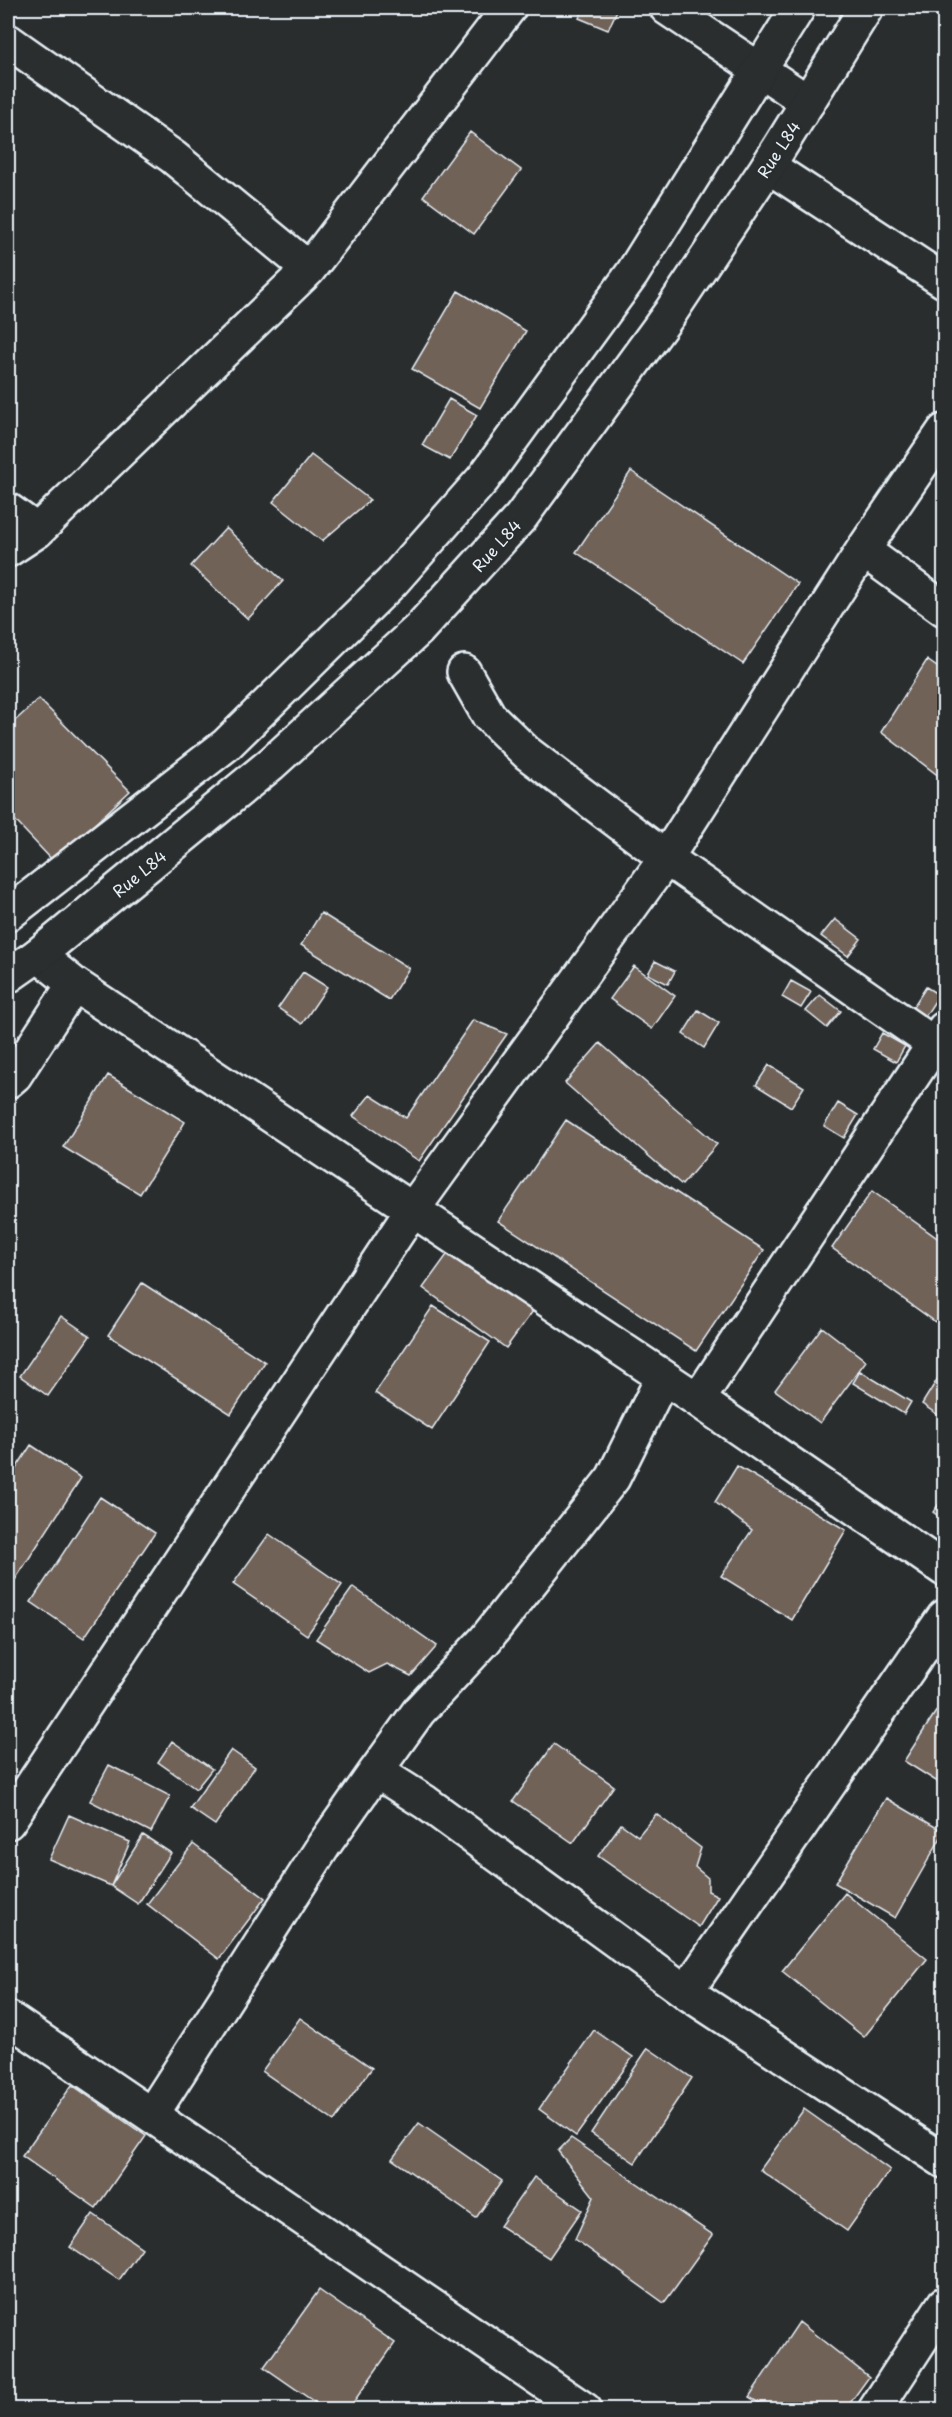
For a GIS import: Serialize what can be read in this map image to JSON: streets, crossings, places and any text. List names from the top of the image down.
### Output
{
  "streets": {
    "street": ["Rue L84"]
  }
}
